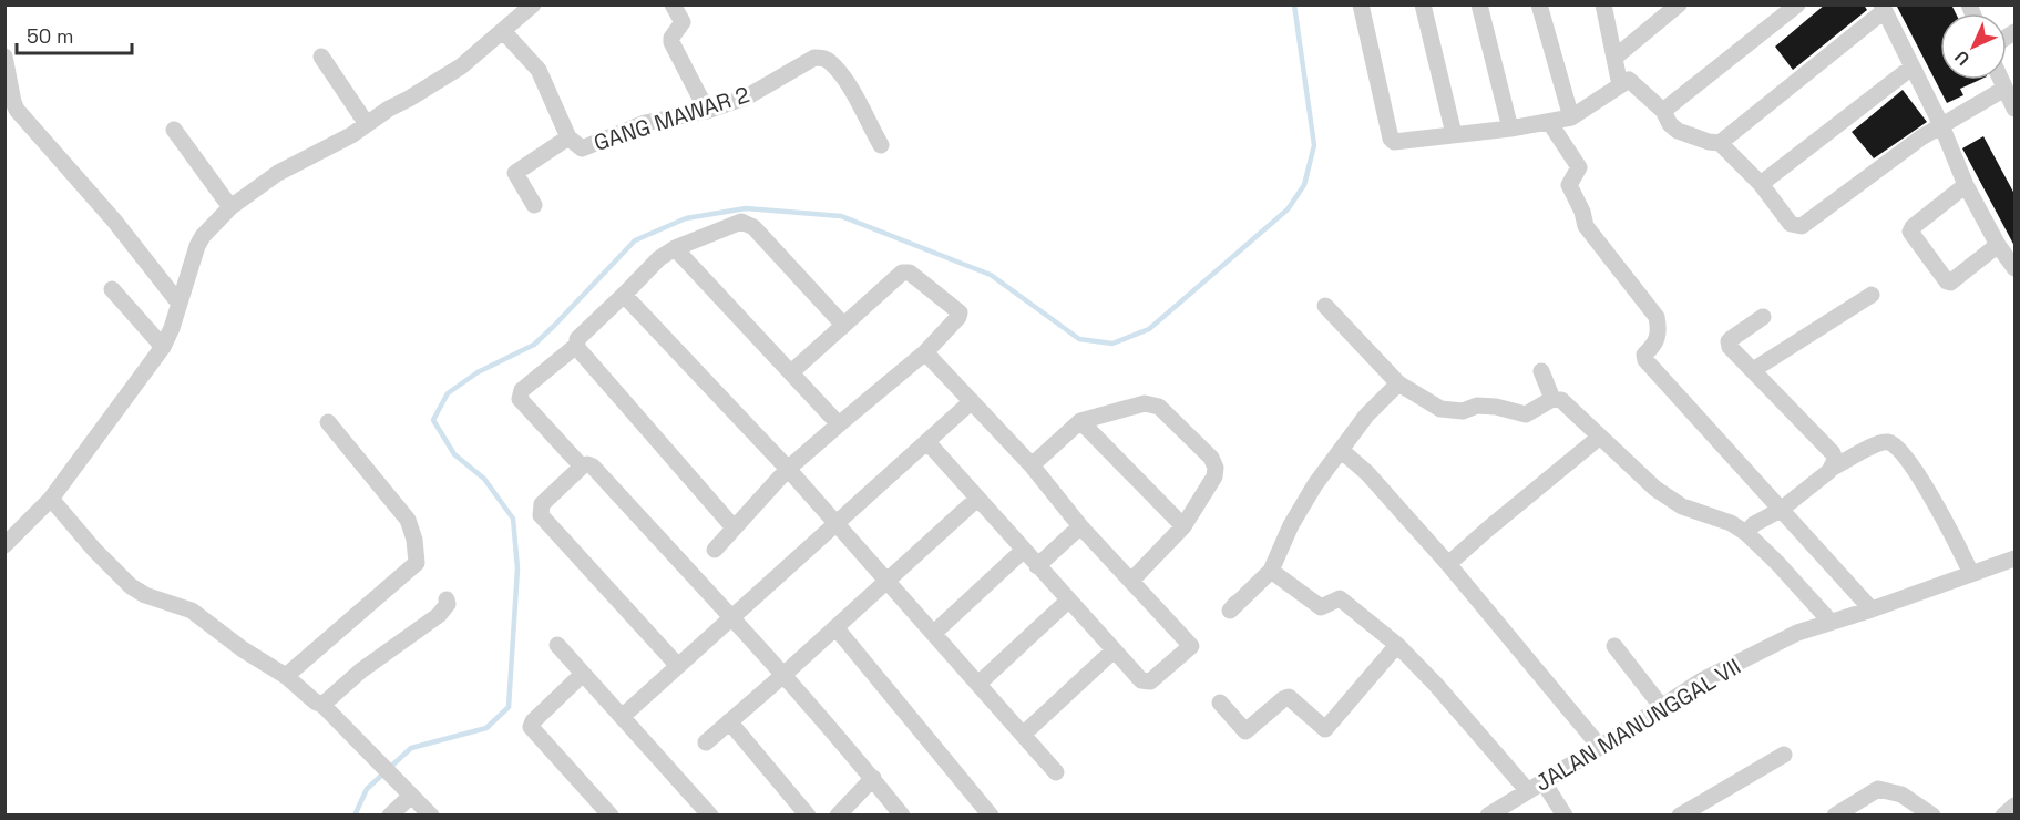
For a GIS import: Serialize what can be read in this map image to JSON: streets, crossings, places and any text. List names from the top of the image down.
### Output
{
  "streets": {
    "street": ["GANG MAWAR 2", "JALAN MANUNGGAL VII"]
  },
  "scale_bar": "50 m",
  "north": "bottom left"
}
